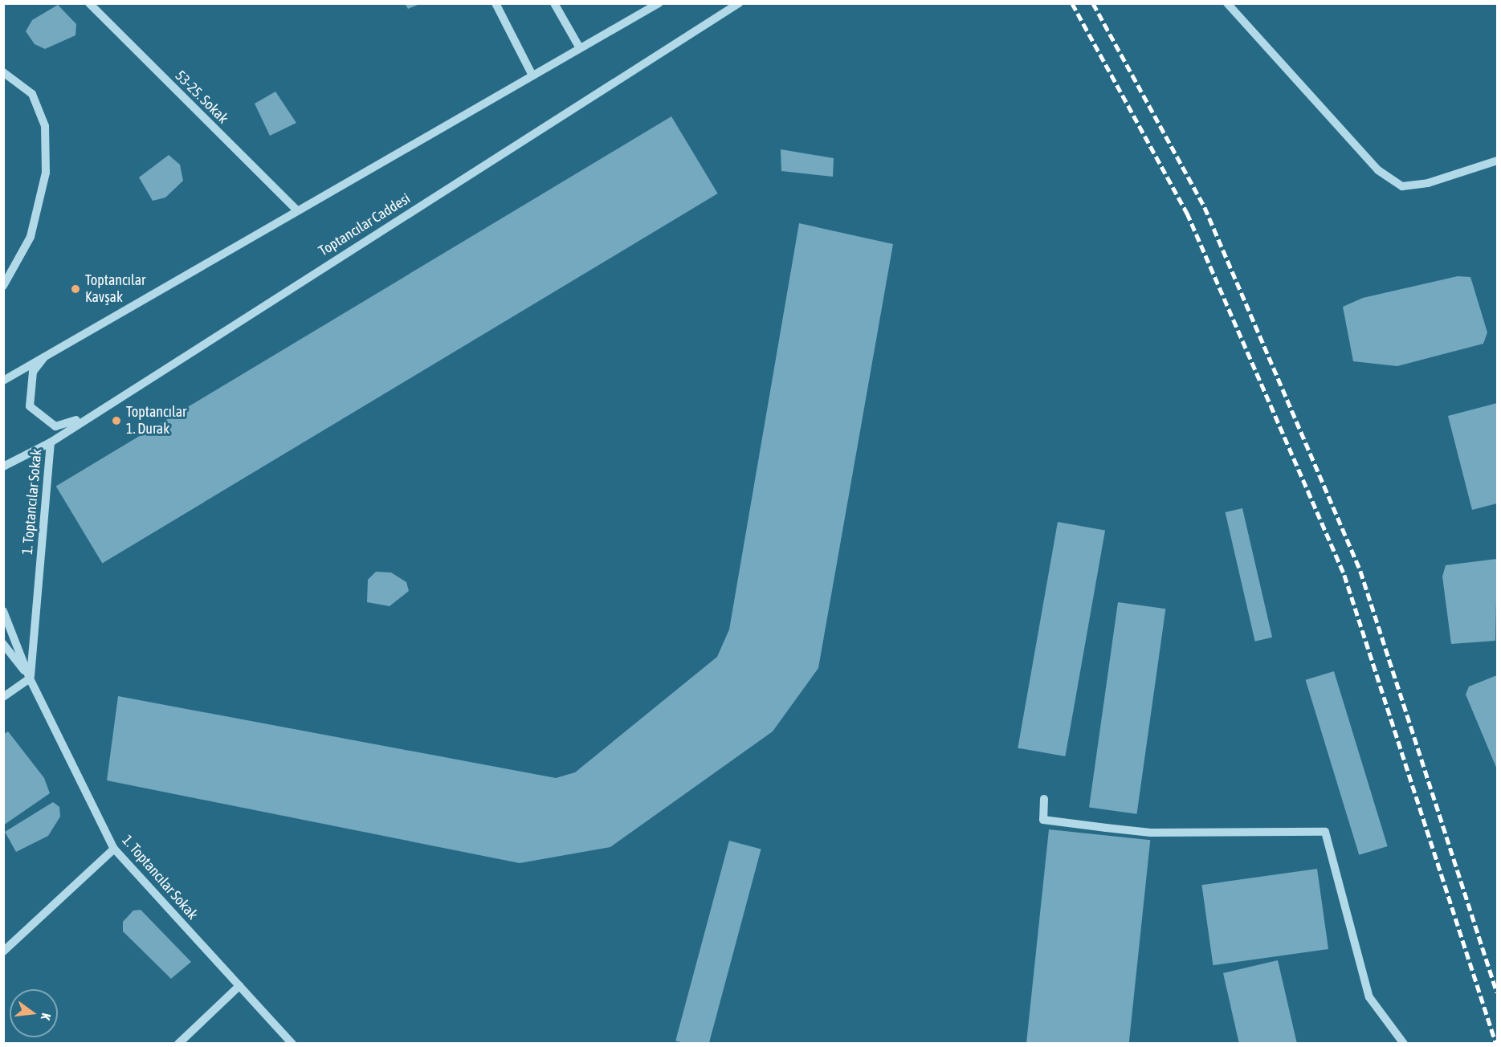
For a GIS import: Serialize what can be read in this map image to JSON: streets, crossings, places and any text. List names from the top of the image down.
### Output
{
  "streets": {
    "street": ["53-25. Sokak", "Toptancılar Caddesi", "1. Toptancılar Sokak"]
  },
  "crossings": [
    ["Toptancılar Caddesi", "1. Toptancılar Sokak"]
  ],
  "places": ["Toptancılar Kavşak", "Toptancılar 1. Durak"],
  "north": "right"
}
